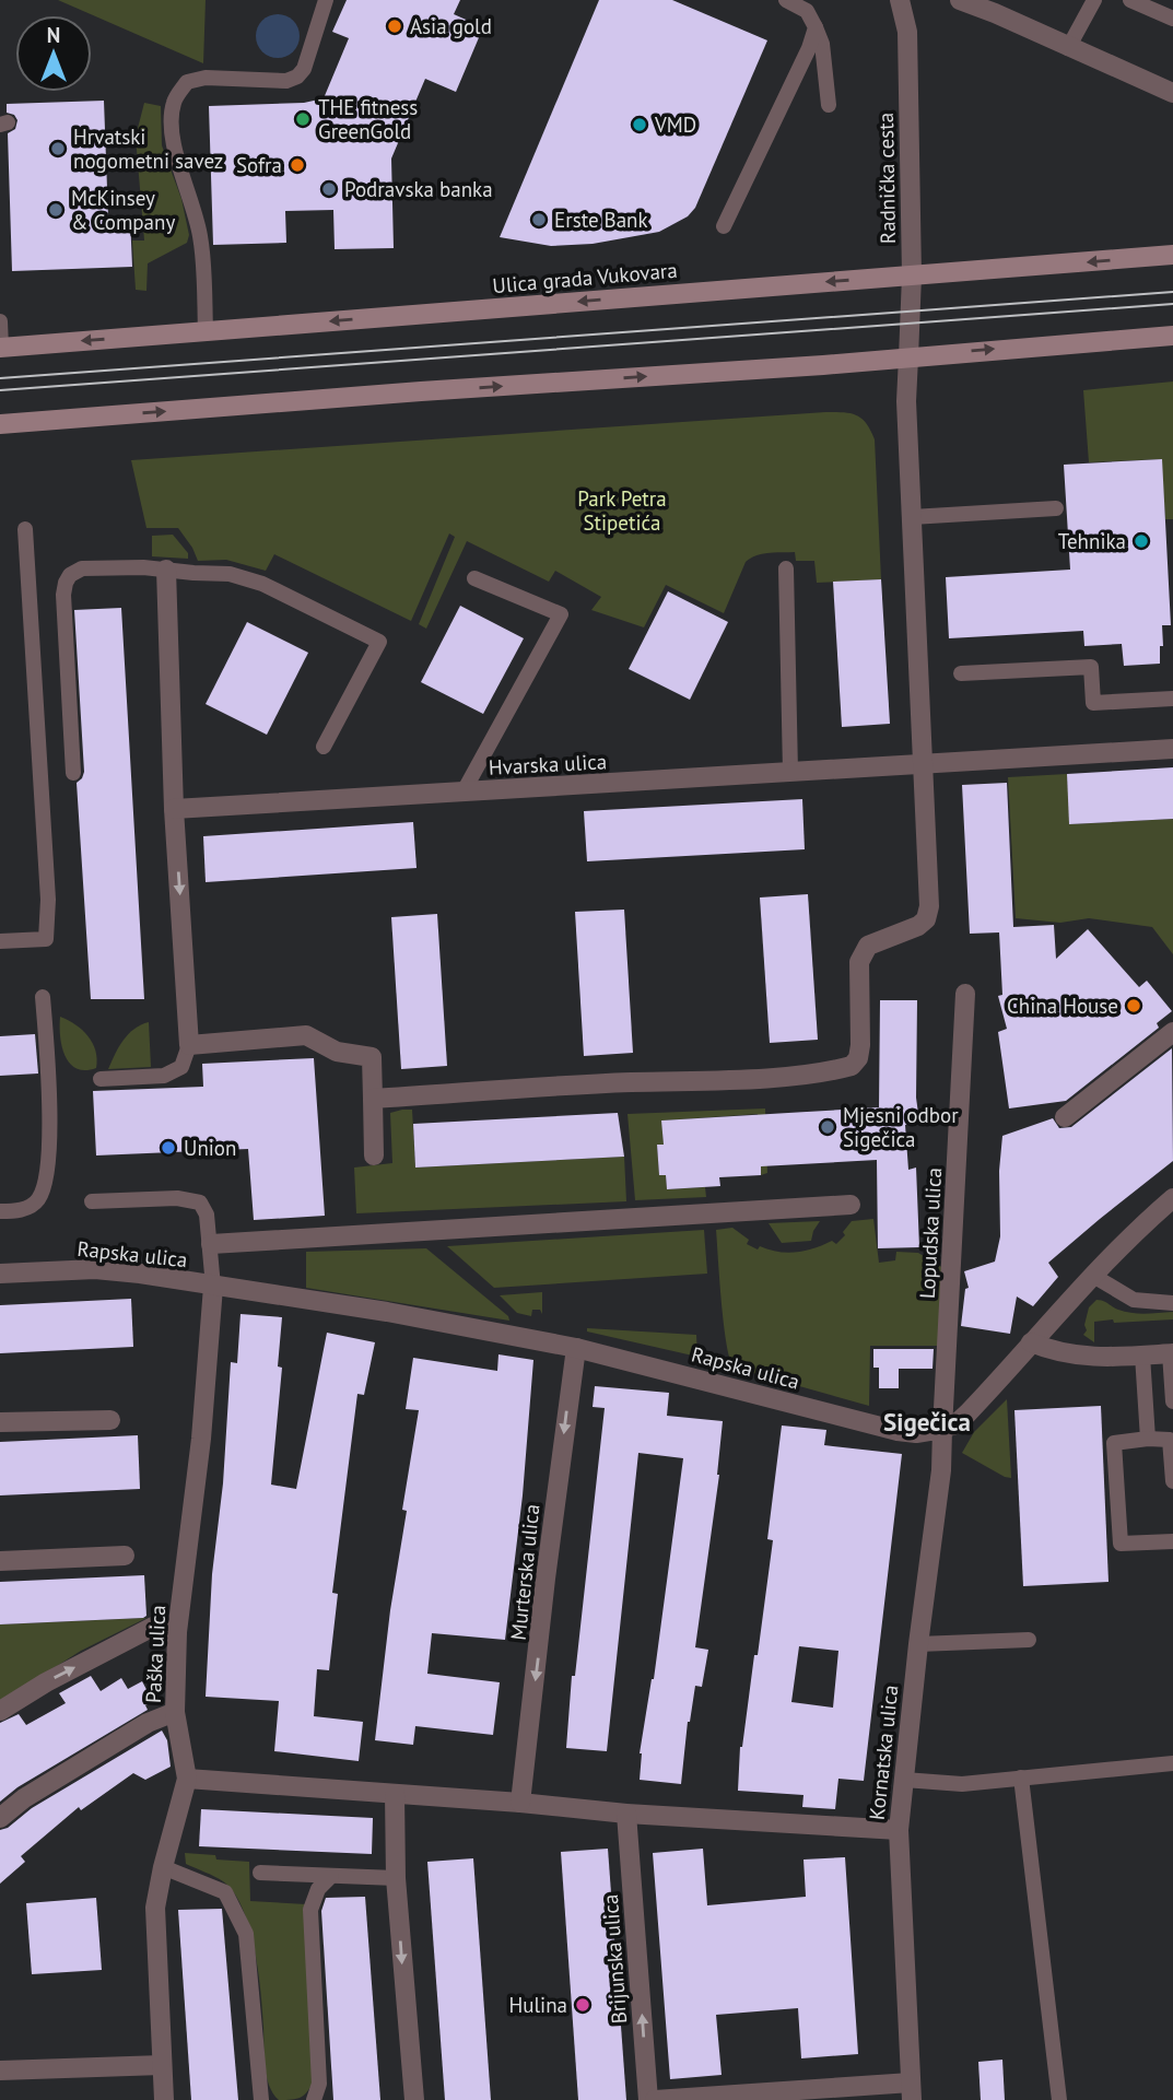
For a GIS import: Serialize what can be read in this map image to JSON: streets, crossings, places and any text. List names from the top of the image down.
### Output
{
  "streets": {
    "main road": ["Ulica grada Vukovara"],
    "street": [
      "Radnička cesta",
      "Hvarska ulica",
      "Lopudska ulica",
      "Rapska ulica",
      "Murterska ulica",
      "Paška ulica",
      "Kornatska ulica",
      "Brijunska ulica"
    ]
  },
  "crossings": [
    ["Radnička cesta", "Ulica grada Vukovara"],
    ["Lopudska ulica", "Rapska ulica"],
    ["Lopudska ulica", "Kornatska ulica"],
    ["Rapska ulica", "Murterska ulica"],
    ["Rapska ulica", "Paška ulica"],
    ["Rapska ulica", "Kornatska ulica"]
  ],
  "one_way": ["Murterska ulica", "Brijunska ulica"],
  "districts": ["Sigečica"],
  "parks": ["Park Petra Stipetića"],
  "places": [
    "Asia gold",
    "THE fitness GreenGold",
    "VMD",
    "Hrvatski nogometni savez",
    "Sofra",
    "Podravska banka",
    "McKinsey & Company",
    "Erste Bank",
    "Tehnika",
    "China House",
    "Mjesni odbor Sigečica",
    "Union",
    "Hulina"
  ],
  "north": "top"
}
